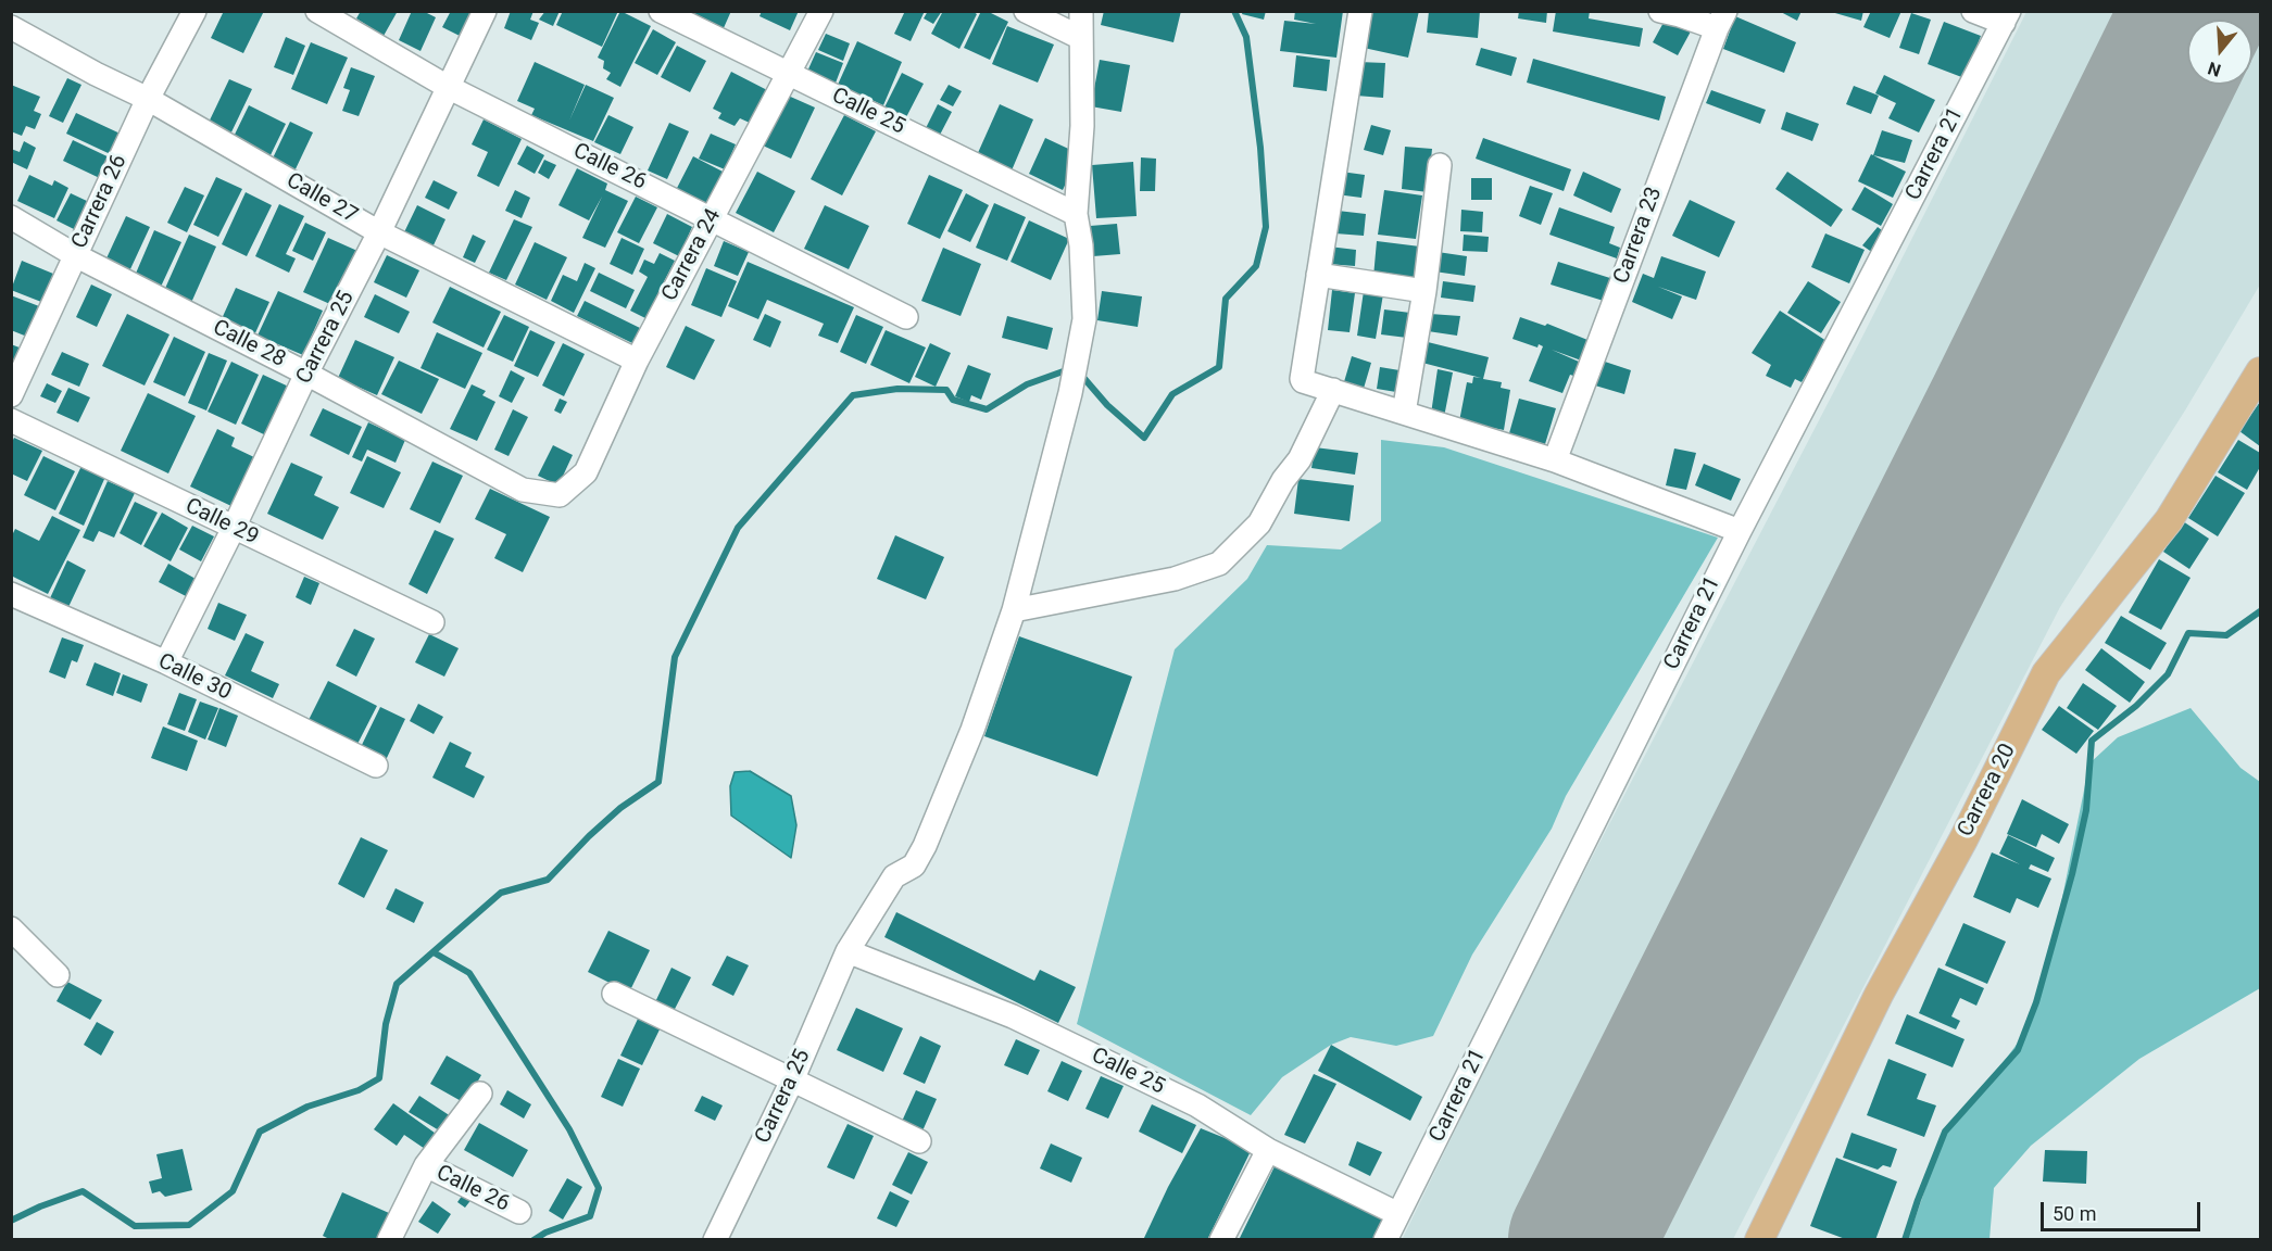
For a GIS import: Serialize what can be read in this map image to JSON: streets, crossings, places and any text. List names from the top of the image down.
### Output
{
  "streets": {
    "main road": ["Carrera 20"],
    "street": [
      "Calle 25",
      "Carrera 21",
      "Calle 26",
      "Calle 27",
      "Carrera 26",
      "Carrera 23",
      "Carrera 24",
      "Carrera 25",
      "Calle 28",
      "Calle 29",
      "Calle 30"
    ]
  },
  "crossings": [
    ["Calle 25", "Carrera 21"],
    ["Calle 25", "Carrera 24"],
    ["Calle 25", "Carrera 25"],
    ["Calle 26", "Carrera 24"],
    ["Calle 26", "Carrera 25"],
    ["Calle 27", "Carrera 26"],
    ["Calle 27", "Carrera 24"],
    ["Calle 27", "Carrera 25"],
    ["Carrera 26", "Calle 28"],
    ["Carrera 24", "Calle 28"],
    ["Carrera 25", "Calle 28"],
    ["Carrera 25", "Calle 29"],
    ["Carrera 25", "Calle 30"]
  ],
  "scale_bar": "50 m",
  "north": "bottom"
}
